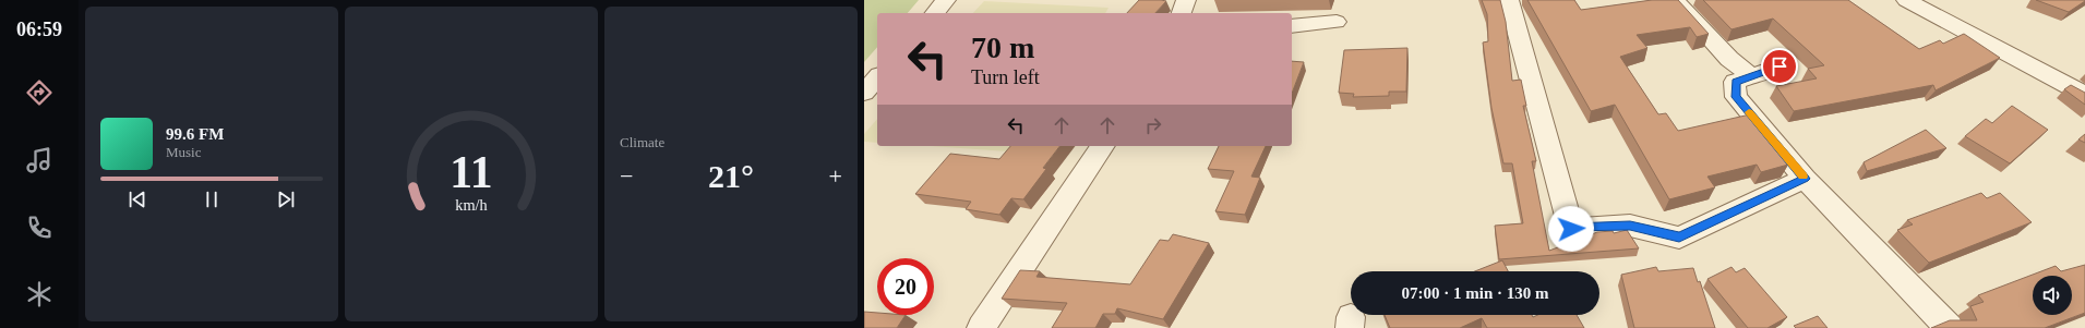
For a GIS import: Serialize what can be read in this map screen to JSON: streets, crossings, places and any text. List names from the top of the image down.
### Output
{
  "page": {
    "tabs": "06:59",
    "tile": "Climate",
    "turn": ["70 m", "Turn left"],
    "song": ["99.6 FM", "Music"],
    "heat": ["−", "21°", "+"],
    "limit": "20",
    "trip": "07:00 · 1 min · 130 m",
    "gauge": ["11", "km/h"]
  }
}
